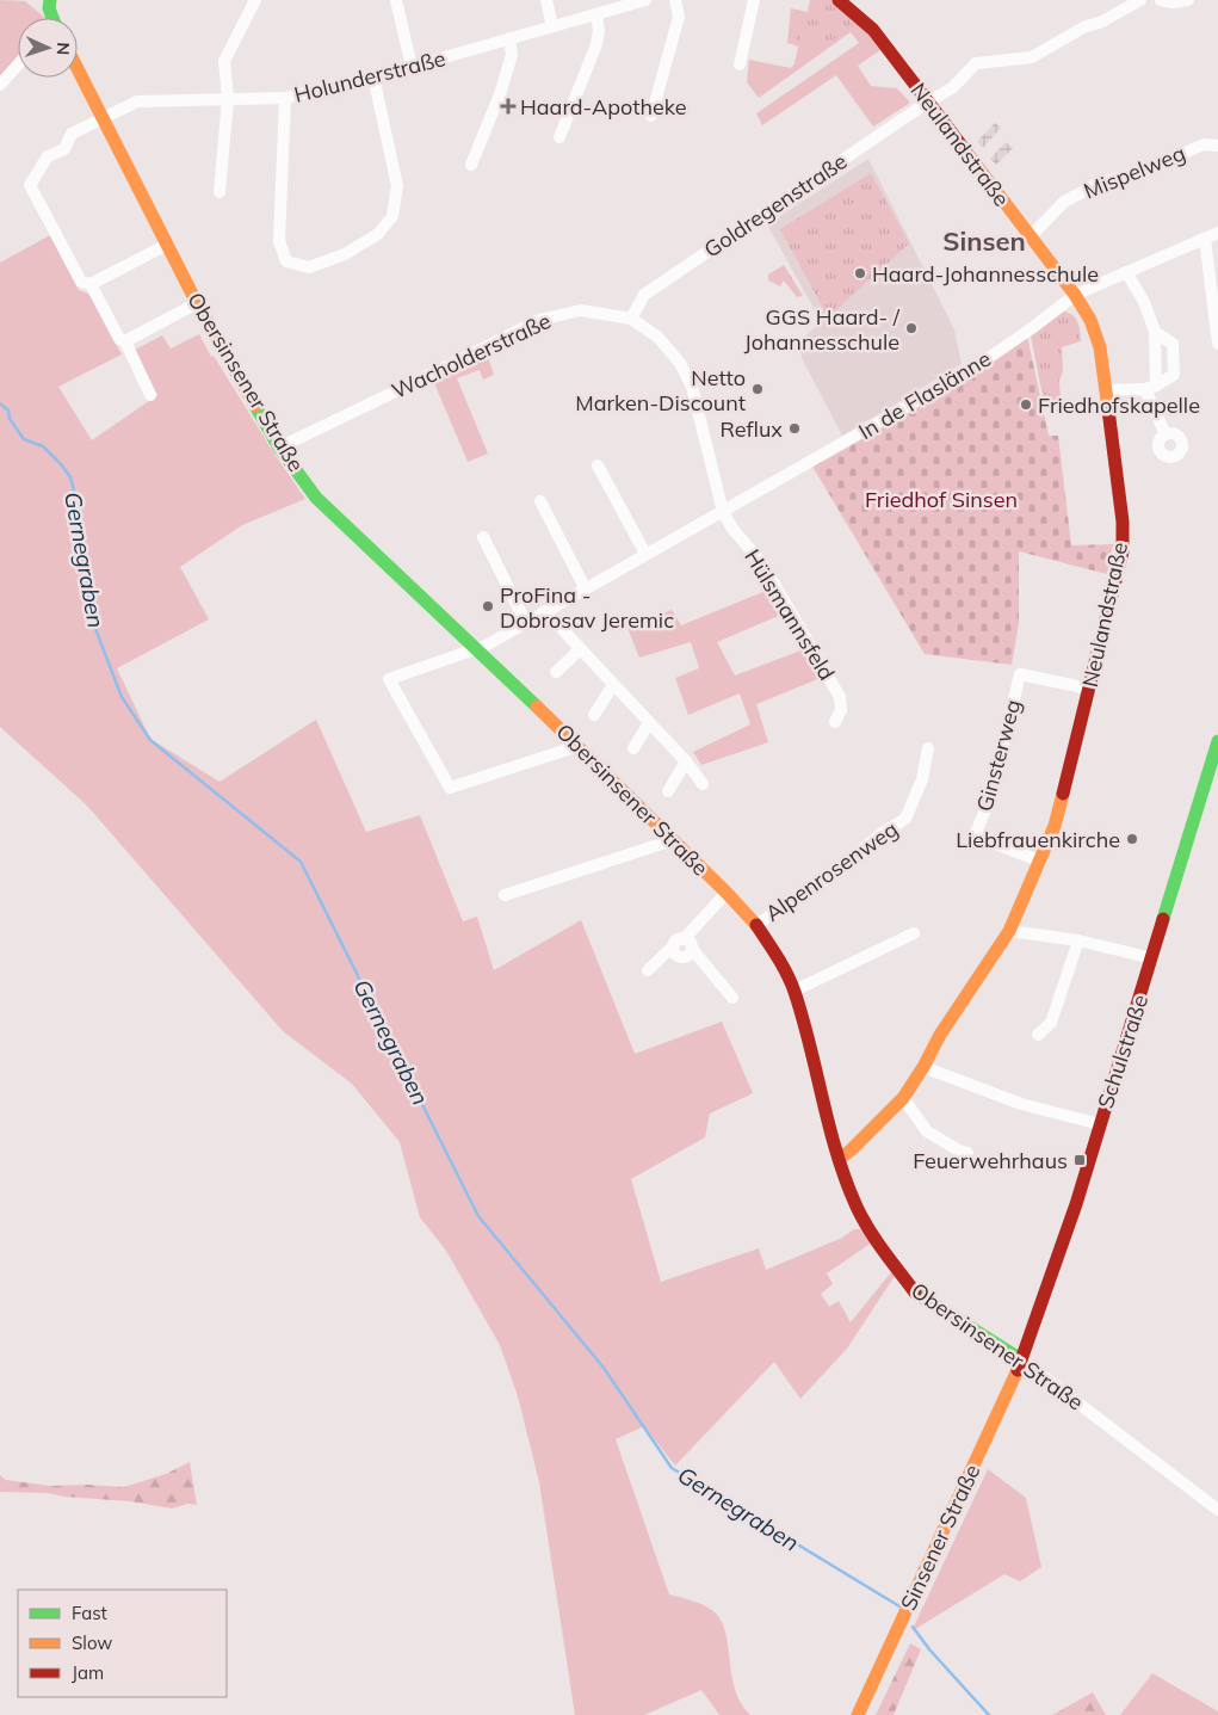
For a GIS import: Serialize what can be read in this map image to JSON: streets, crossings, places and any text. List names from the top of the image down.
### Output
{
  "streets": {
    "street": [
      "Holunderstraße",
      "Neulandstraße",
      "Mispelweg",
      "Goldregenstraße",
      "Wacholderstraße",
      "Obersinsener Straße",
      "In de Flaslänne",
      "Hülsmannsfeld",
      "Ginsterweg",
      "Alpenrosenweg",
      "Schulstraße",
      "Sinsener Straße"
    ]
  },
  "crossings": [
    ["Holunderstraße", "Obersinsener Straße"],
    ["Neulandstraße", "Mispelweg"],
    ["Neulandstraße", "Goldregenstraße"],
    ["Neulandstraße", "Obersinsener Straße"],
    ["Neulandstraße", "In de Flaslänne"],
    ["Neulandstraße", "Ginsterweg"],
    ["Goldregenstraße", "Wacholderstraße"],
    ["Wacholderstraße", "Obersinsener Straße"],
    ["Wacholderstraße", "In de Flaslänne"],
    ["Wacholderstraße", "Hülsmannsfeld"],
    ["Obersinsener Straße", "In de Flaslänne"],
    ["Obersinsener Straße", "Alpenrosenweg"],
    ["Obersinsener Straße", "Schulstraße"],
    ["Obersinsener Straße", "Sinsener Straße"],
    ["In de Flaslänne", "Hülsmannsfeld"],
    ["Schulstraße", "Sinsener Straße"]
  ],
  "districts": ["Sinsen"],
  "water": ["Gernegraben"],
  "parks": ["Friedhof Sinsen"],
  "places": {
    "health": ["Haard-Apotheke"],
    "other": [
      "Haard-Johannesschule",
      "GGS Haard- / Johannesschule",
      "Netto Marken-Discount",
      "Friedhofskapelle",
      "Reflux",
      "ProFina - Dobrosav Jeremic",
      "Liebfrauenkirche"
    ],
    "transit": ["Feuerwehrhaus"]
  },
  "legend": ["Fast", "Slow", "Jam"],
  "north": "right"
}
